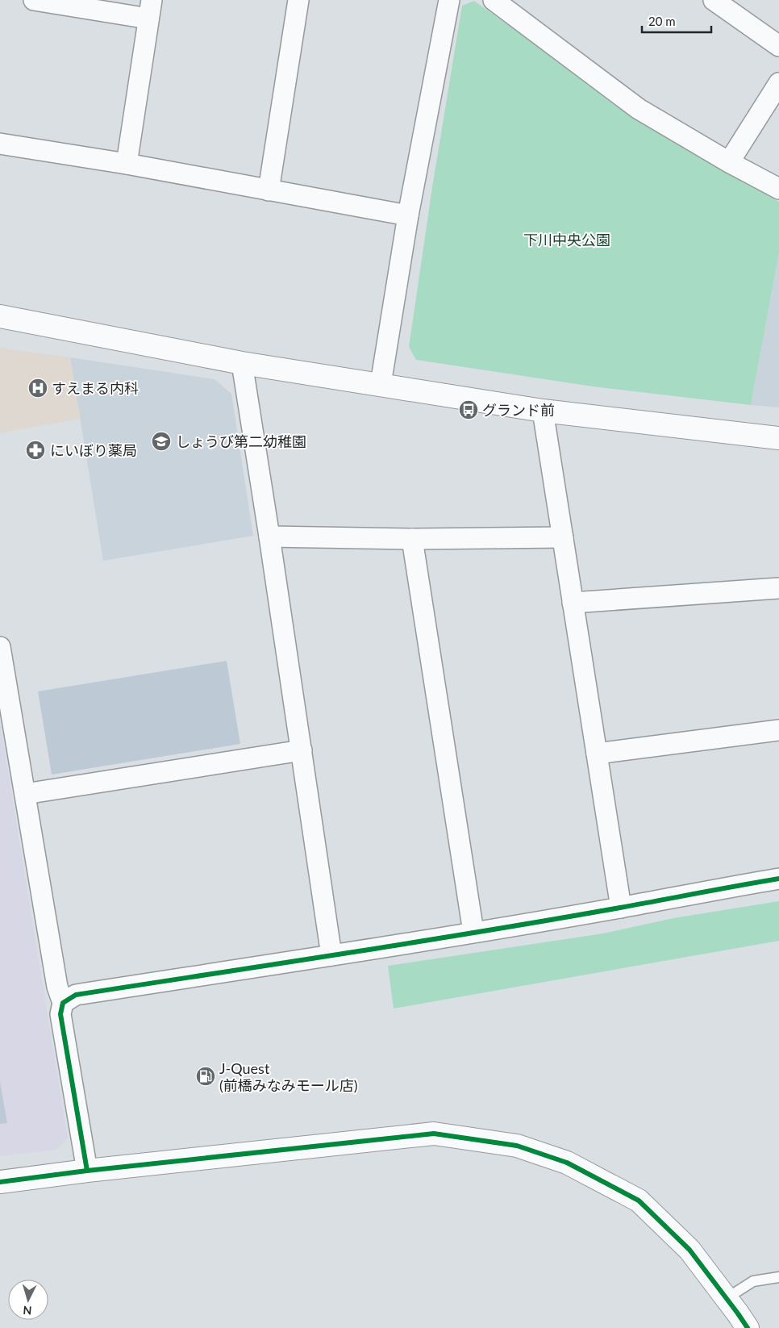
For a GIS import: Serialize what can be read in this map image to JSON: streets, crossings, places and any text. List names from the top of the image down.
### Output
{
  "parks": ["下川中央公園"],
  "places": {
    "hospital": ["すえまる内科"],
    "bus stop": ["グランド前"],
    "school or university": ["しょうび第二幼稚園"],
    "pharmacy": ["にいぼり薬局"],
    "fuel station": ["J-Quest (前橋みなみモール店)"]
  },
  "scale_bar": "20 m",
  "north": "bottom"
}
